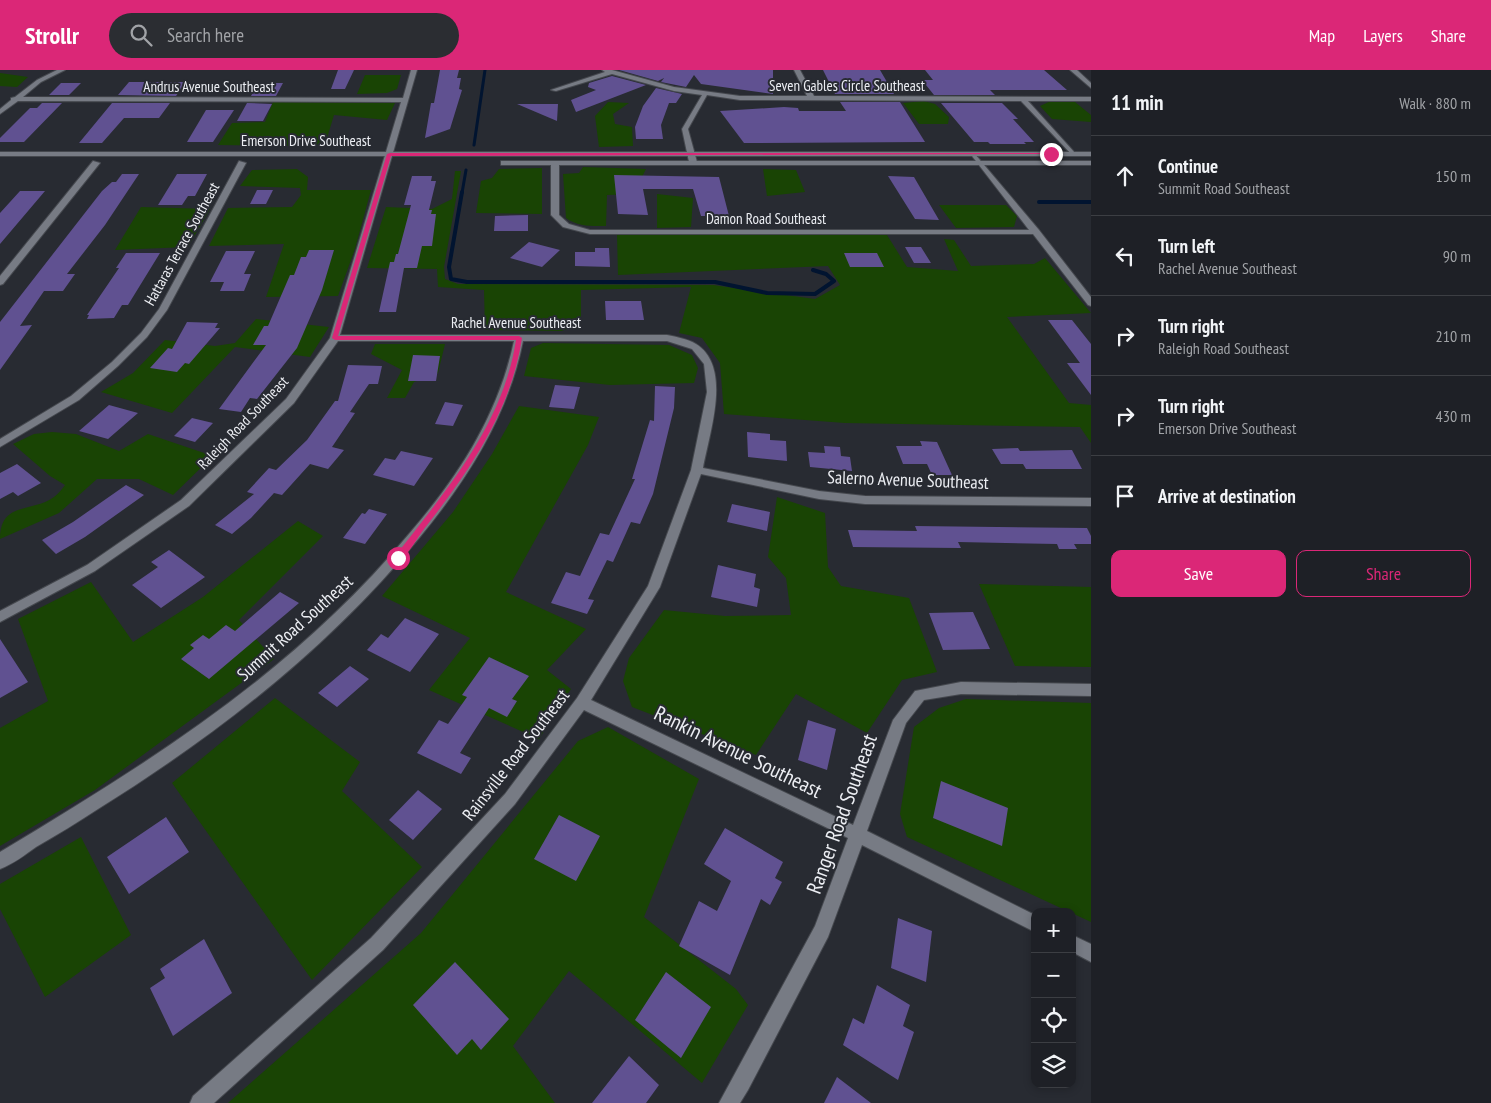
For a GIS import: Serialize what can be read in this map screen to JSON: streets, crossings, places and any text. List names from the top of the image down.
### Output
{
  "streets": {
    "street": [
      "Seven Gables Circle Southeast",
      "Andrus Avenue Southeast",
      "Emerson Drive Southeast",
      "Damon Road Southeast",
      "Hattaras Terrace Southeast",
      "Rachel Avenue Southeast",
      "Raleigh Road Southeast",
      "Salerno Avenue Southeast",
      "Summit Road Southeast",
      "Rankin Avenue Southeast",
      "Rainsville Road Southeast",
      "Ranger Road Southeast"
    ]
  },
  "crossings": [
    ["Andrus Avenue Southeast", "Raleigh Road Southeast"],
    ["Emerson Drive Southeast", "Raleigh Road Southeast"],
    ["Rachel Avenue Southeast", "Raleigh Road Southeast"],
    ["Rachel Avenue Southeast", "Summit Road Southeast"],
    ["Rachel Avenue Southeast", "Rainsville Road Southeast"],
    ["Salerno Avenue Southeast", "Rainsville Road Southeast"],
    ["Rankin Avenue Southeast", "Rainsville Road Southeast"],
    ["Rankin Avenue Southeast", "Ranger Road Southeast"]
  ],
  "page": {
    "header": "Strollr",
    "search": "Search here",
    "nav": ["Map", "Layers", "Share"],
    "heading": ["11 min", "Walk · 880 m"],
    "list": [
      ["Continue", "Summit Road Southeast", "150 m"],
      ["Turn left", "Rachel Avenue Southeast", "90 m"],
      ["Turn right", "Raleigh Road Southeast", "210 m"],
      ["Turn right", "Emerson Drive Southeast", "430 m"],
      "Arrive at destination"
    ],
    "buttons": ["Save", "Share"],
    "map_buttons": ["+", "−"]
  }
}
